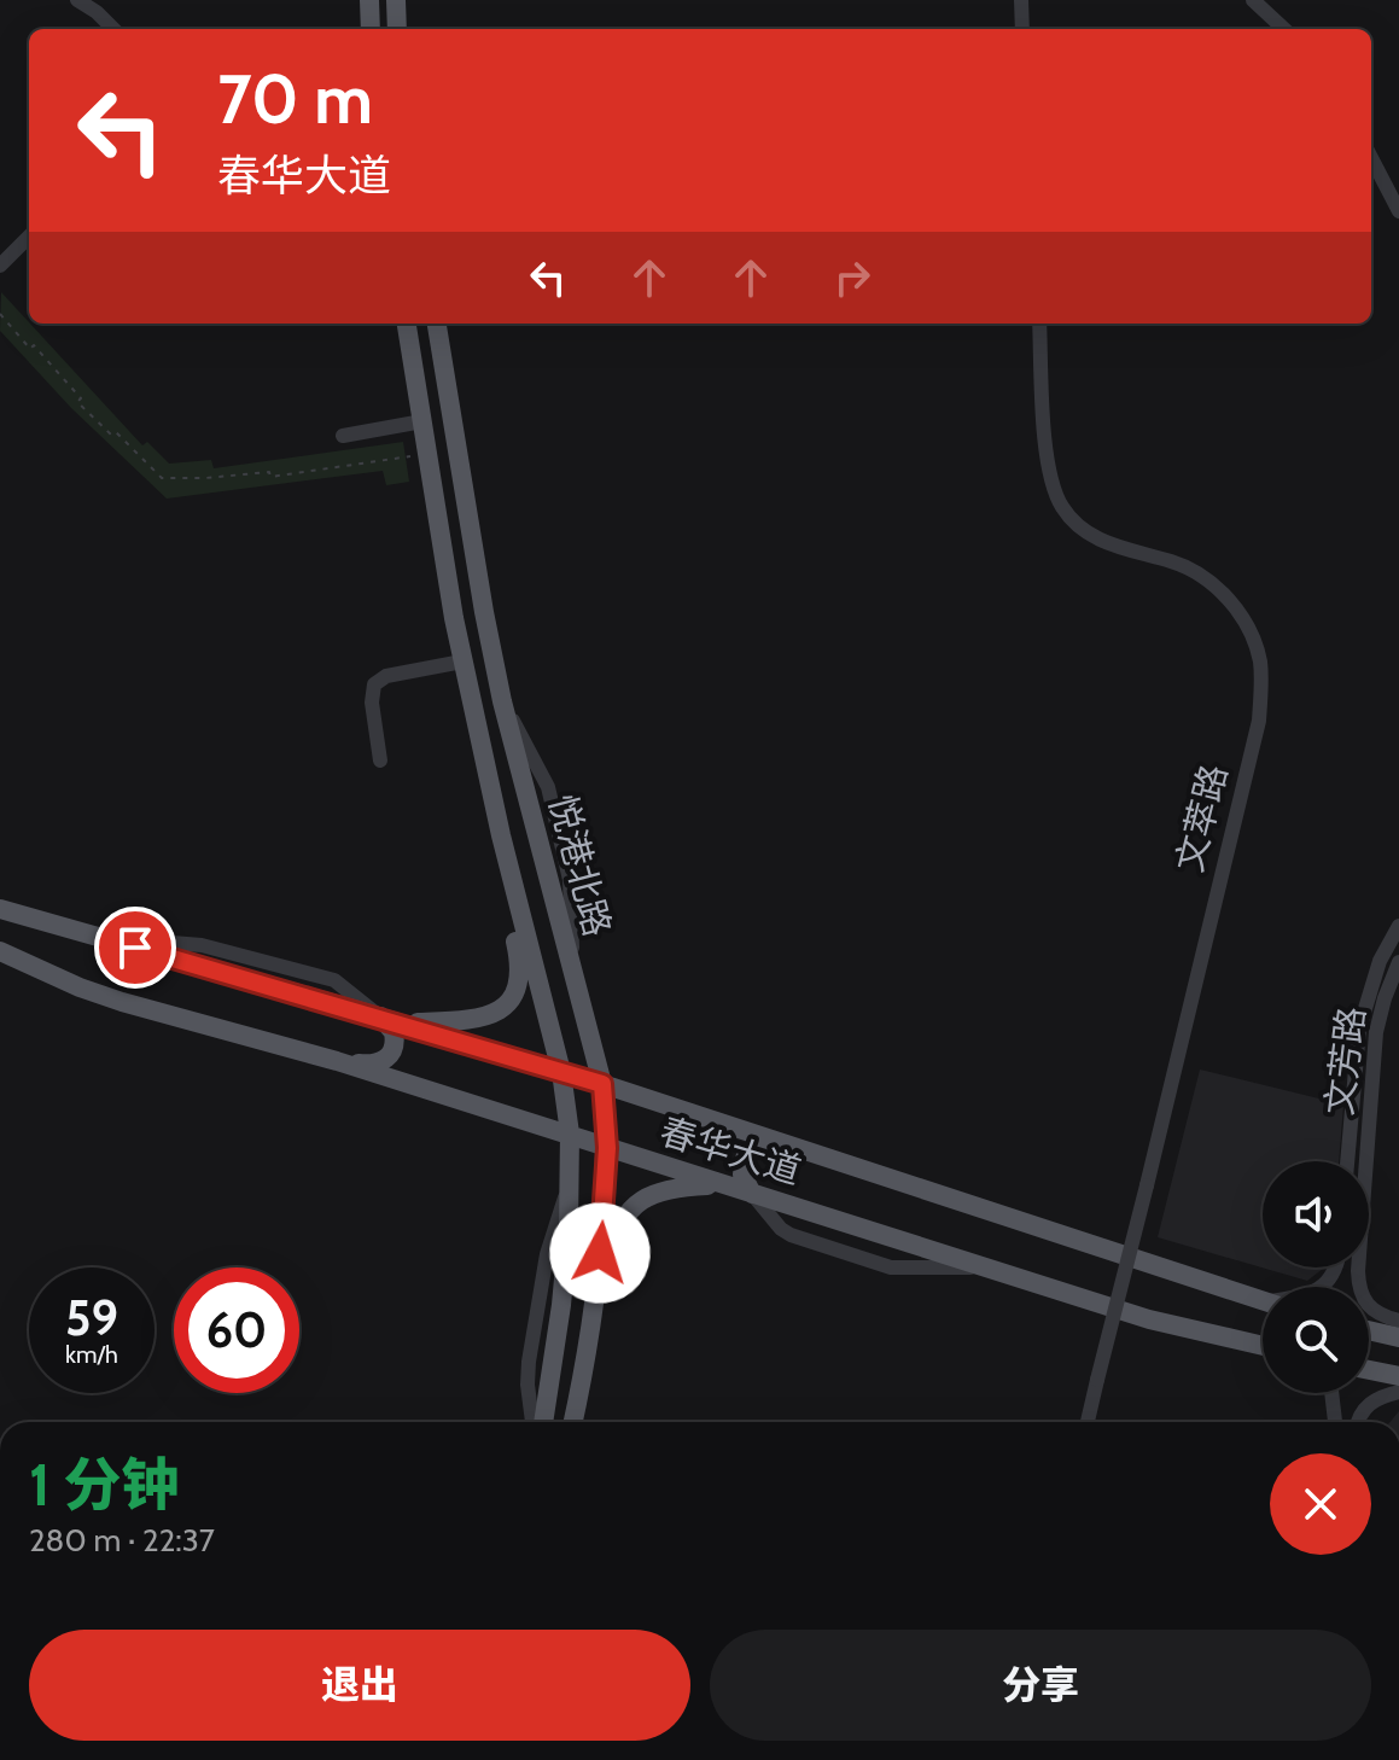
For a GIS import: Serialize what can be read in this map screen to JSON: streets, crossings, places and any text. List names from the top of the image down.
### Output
{
  "streets": {
    "main road": ["悦港北路", "春华大道"],
    "street": ["文萃路", "文芳路"]
  },
  "crossings": [
    ["悦港北路", "春华大道"]
  ],
  "page": {
    "turn": ["70 m", "春华大道"],
    "speed": "59 km/h",
    "limit": "60",
    "heading": ["1 分钟", "280 m · 22:37"],
    "buttons": ["退出", "分享"]
  }
}
